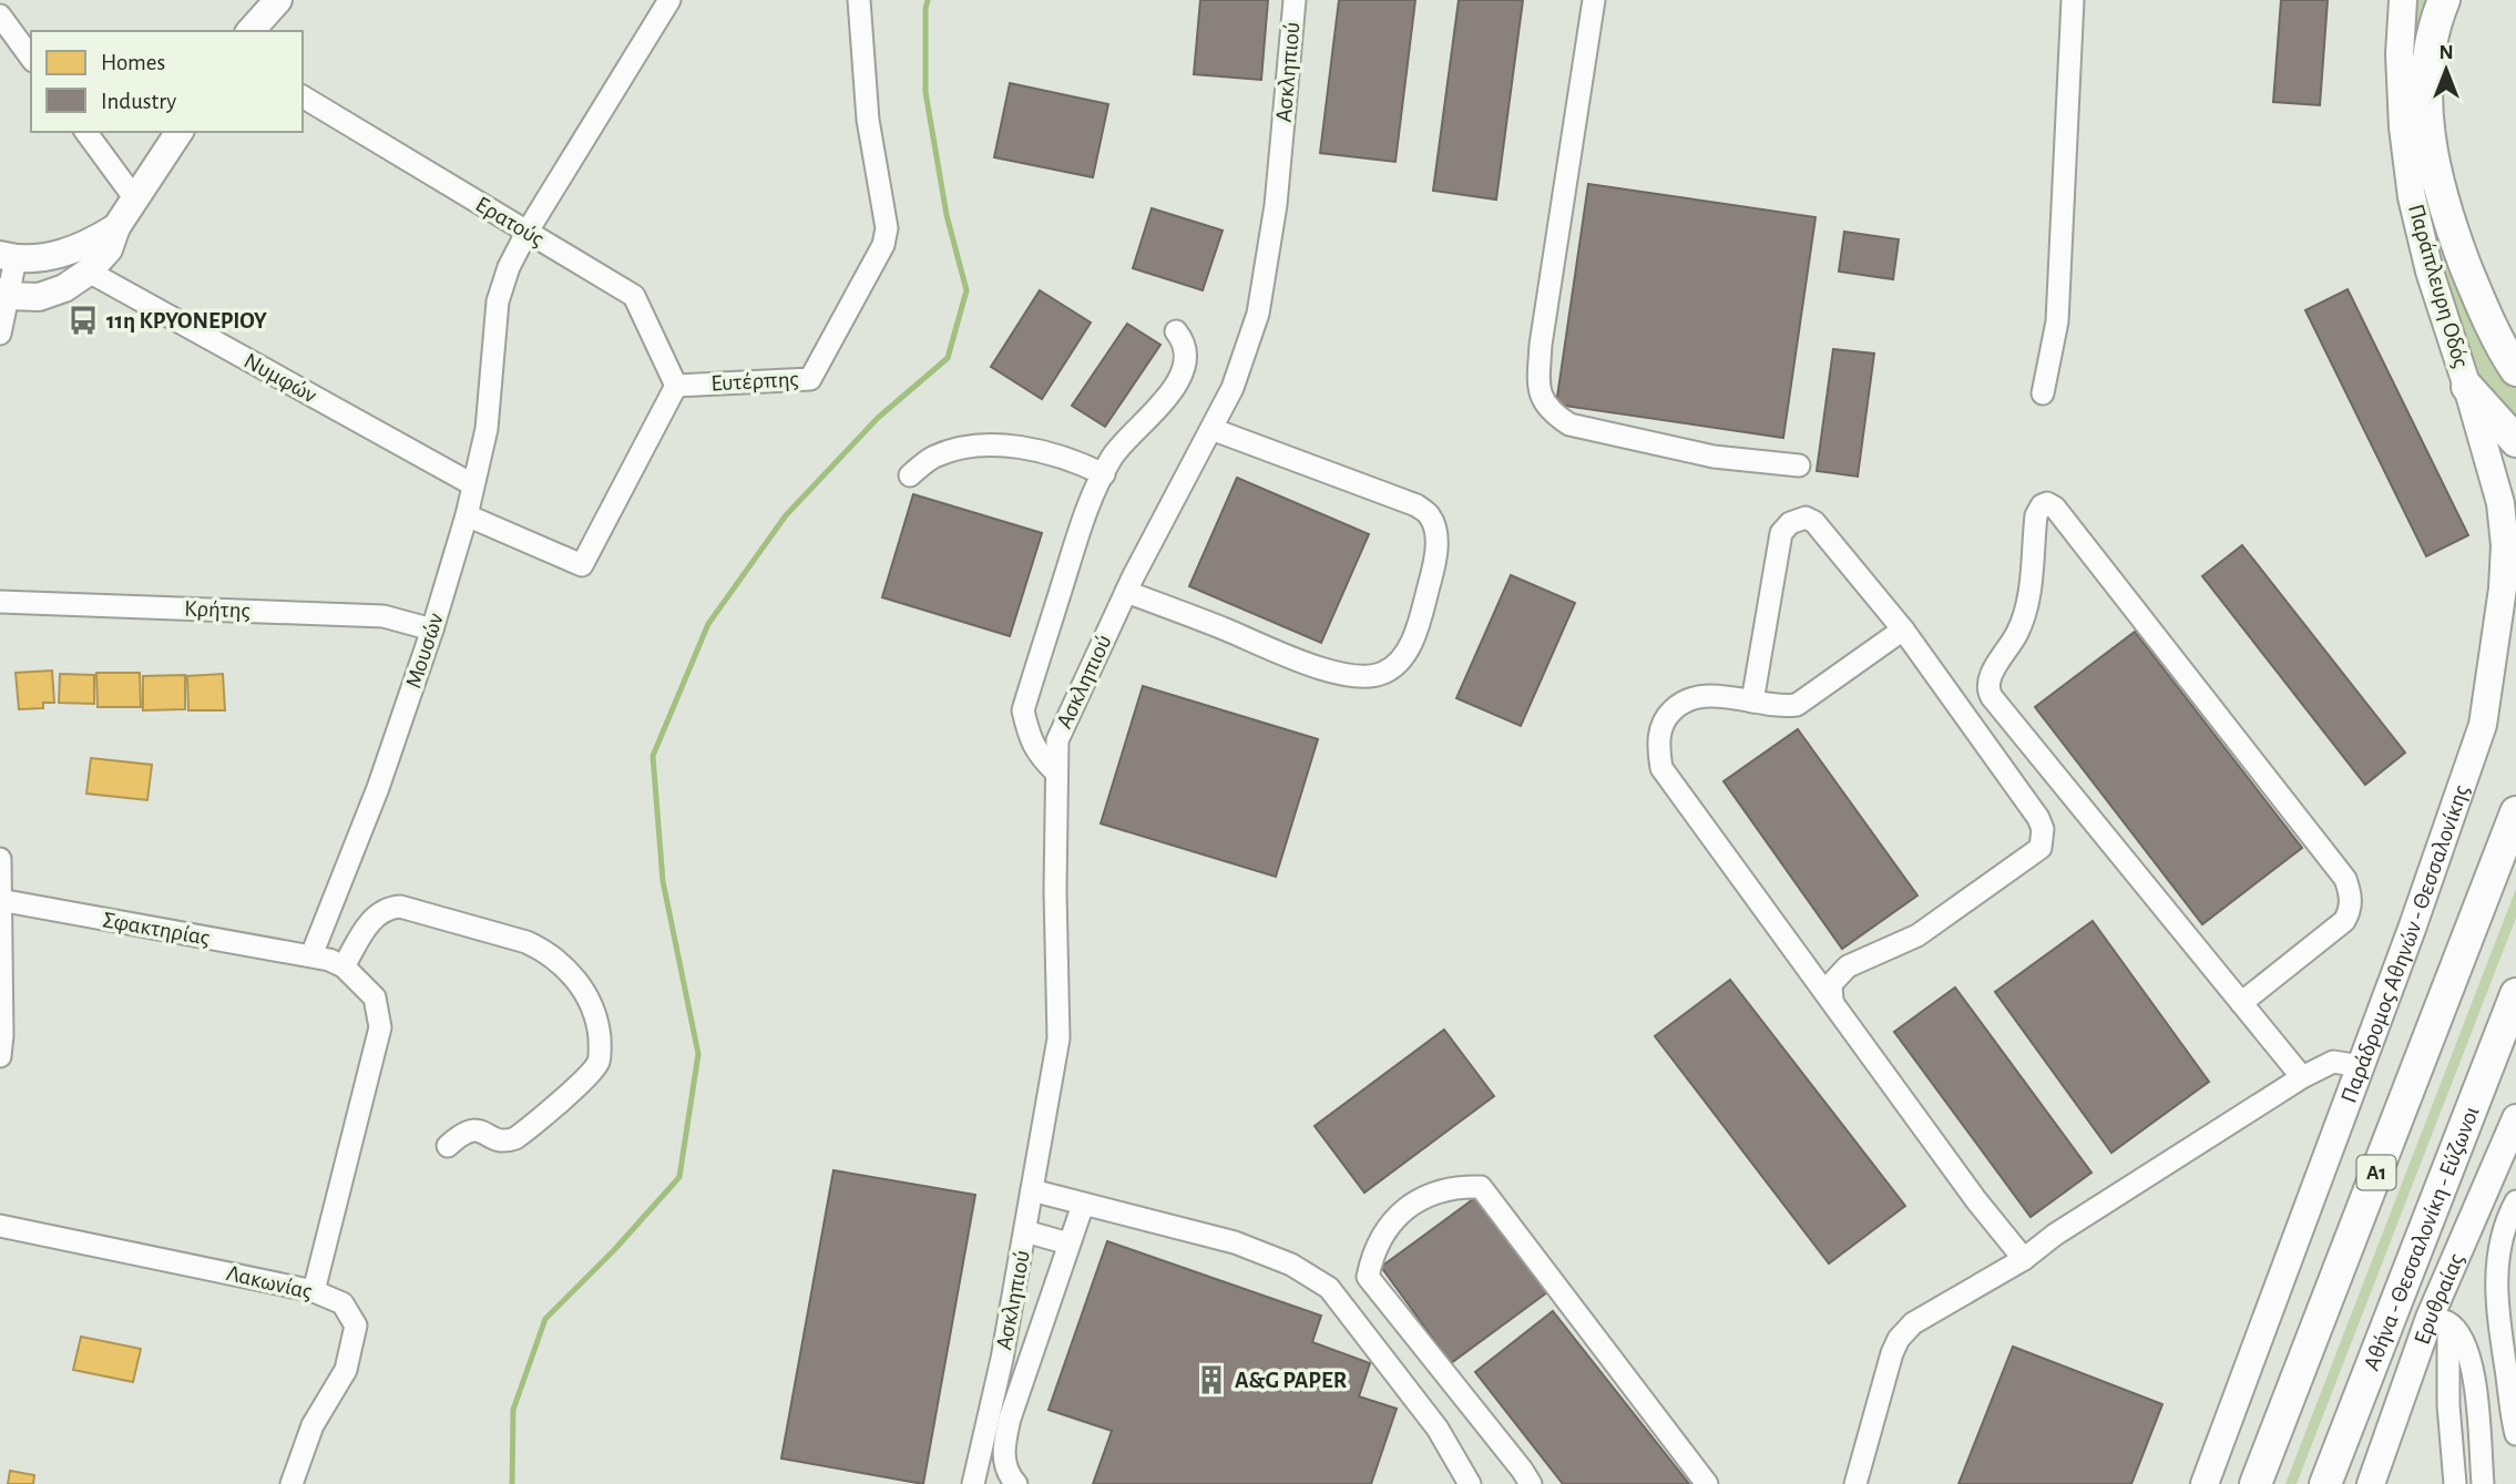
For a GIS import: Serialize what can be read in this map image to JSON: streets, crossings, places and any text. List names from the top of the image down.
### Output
{
  "streets": {
    "highway": ["Α1", "Αθήνα - Θεσσαλονίκη - Εύζωνοι"],
    "main road": ["Παράπλευρη Οδός", "Παράδρομος Αθηνών - Θεσσαλονίκης", "Ερυθραίας"],
    "street": [
      "Ασκληπιού",
      "Ερατούς",
      "Νυμφών",
      "Ευτέρπης",
      "Κρήτης",
      "Μουσών",
      "Σφακτηρίας",
      "Λακωνίας"
    ]
  },
  "crossings": [
    ["Ερατούς", "Ευτέρπης"],
    ["Ερατούς", "Μουσών"],
    ["Παράπλευρη Οδός", "Παράδρομος Αθηνών - Θεσσαλονίκης"],
    ["Νυμφών", "Μουσών"],
    ["Κρήτης", "Μουσών"],
    ["Μουσών", "Σφακτηρίας"]
  ],
  "places": {
    "bus stop": ["11η ΚΡΥΟΝΕΡΙΟΥ"],
    "building": ["A&G PAPER"]
  },
  "legend": ["Homes", "Industry"],
  "north": "top"
}
